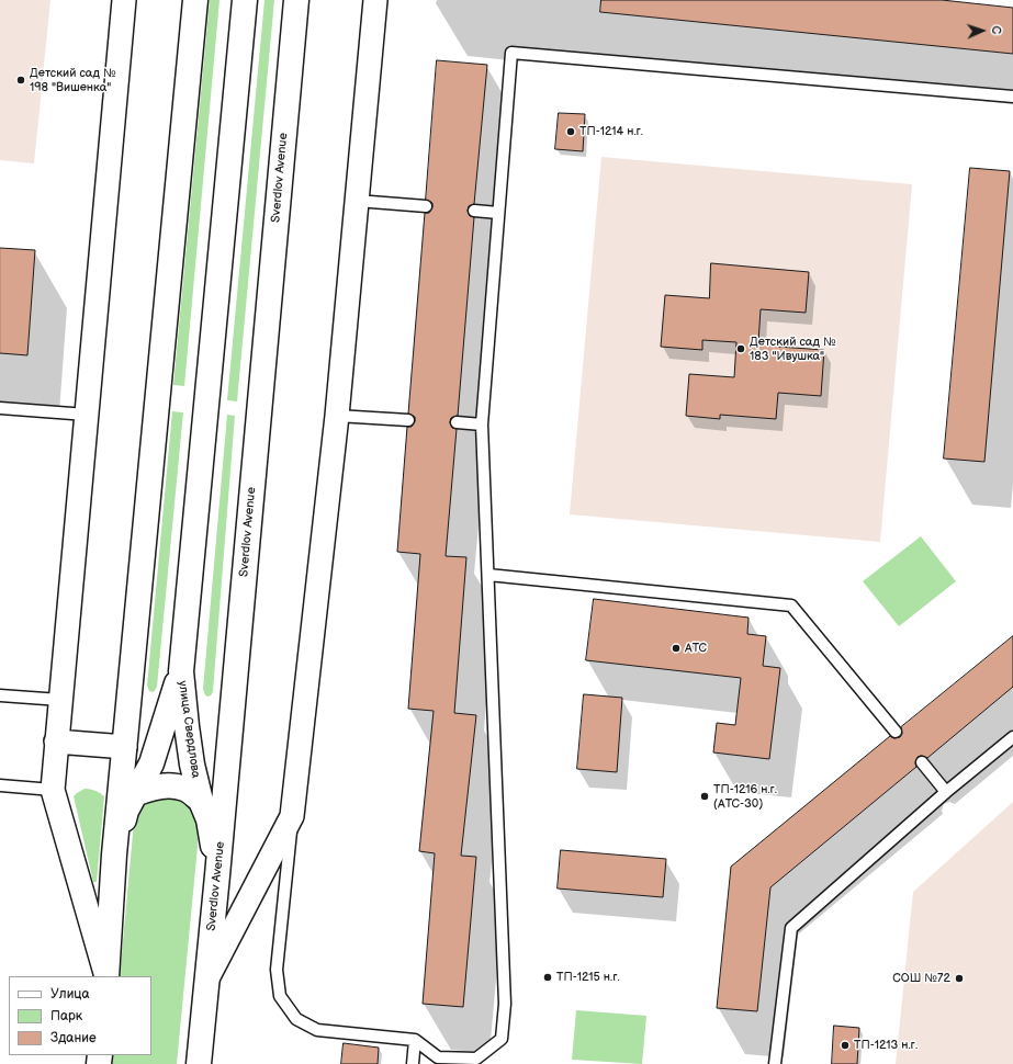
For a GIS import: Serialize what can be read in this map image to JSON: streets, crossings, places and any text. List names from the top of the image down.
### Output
{
  "streets": {
    "main road": ["Sverdlov Avenue", "улица Свердлова"]
  },
  "crossings": [
    ["Sverdlov Avenue", "улица Свердлова"]
  ],
  "places": [
    "Детский сад № 198 \"Вишенка\"",
    "ТП-1214 н.г.",
    "Детский сад № 183 \"Ивушка\"",
    "АТС",
    "ТП-1216 н.г. (АТС-30)",
    "ТП-1215 н.г.",
    "СОШ №72",
    "ТП-1213 н.г."
  ],
  "legend": ["Улица", "Парк", "Здание"],
  "north": "right"
}
